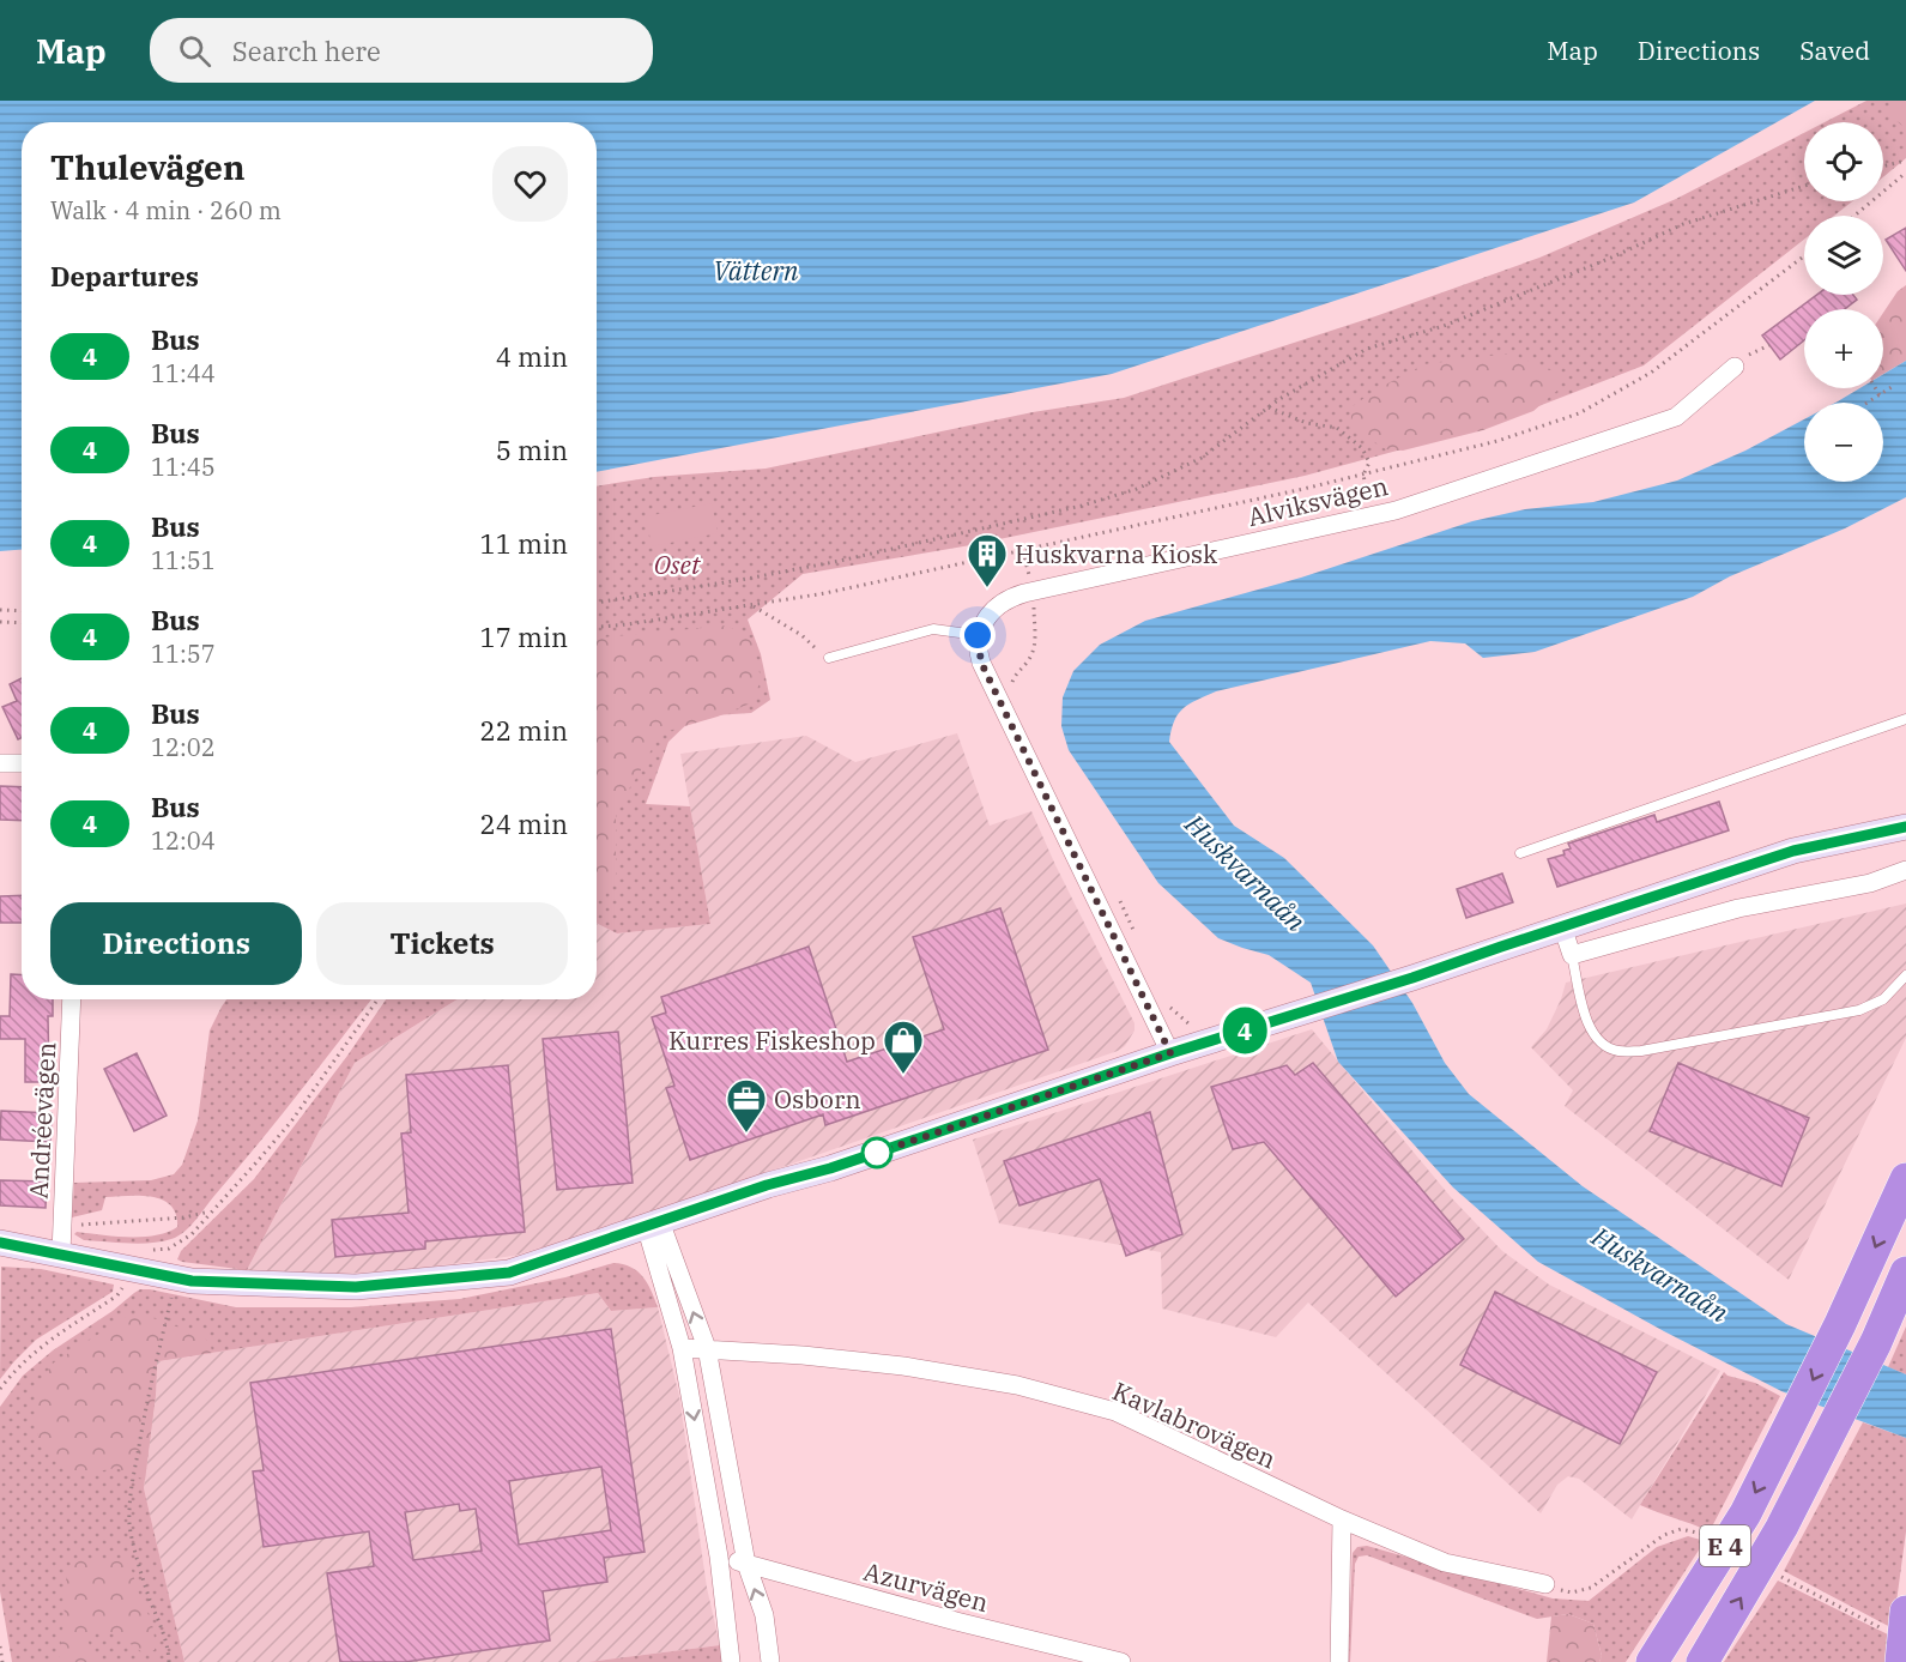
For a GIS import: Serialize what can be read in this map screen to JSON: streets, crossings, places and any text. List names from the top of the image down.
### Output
{
  "streets": {
    "highway": ["E 4"],
    "street": [
      "Alviksvägen",
      "Andréevägen",
      "Kavlabrovägen",
      "Azurvägen"
    ]
  },
  "water": ["Vättern", "Huskvarnaån"],
  "parks": ["Oset"],
  "places": {
    "building": ["Huskvarna Kiosk"],
    "shop": ["Kurres Fiskeshop"],
    "office": ["Osborn"]
  },
  "lines": ["bus line 4"],
  "page": {
    "header": "Map",
    "search": "Search here",
    "nav": ["Map", "Directions", "Saved"],
    "on_map": "4",
    "map_buttons": ["+", "−"],
    "heading": [
      ["Thulevägen", "Walk · 4 min · 260 m"],
      "Departures"
    ],
    "list": [
      {
        "mark": "4",
        "name": "Bus",
        "note": "11:44",
        "value": "4 min"
      },
      {
        "mark": "4",
        "name": "Bus",
        "note": "11:45",
        "value": "5 min"
      },
      {
        "mark": "4",
        "name": "Bus",
        "note": "11:51",
        "value": "11 min"
      },
      {
        "mark": "4",
        "name": "Bus",
        "note": "11:57",
        "value": "17 min"
      },
      {
        "mark": "4",
        "name": "Bus",
        "note": "12:02",
        "value": "22 min"
      },
      {
        "mark": "4",
        "name": "Bus",
        "note": "12:04",
        "value": "24 min"
      }
    ],
    "buttons": ["Directions", "Tickets"]
  }
}
